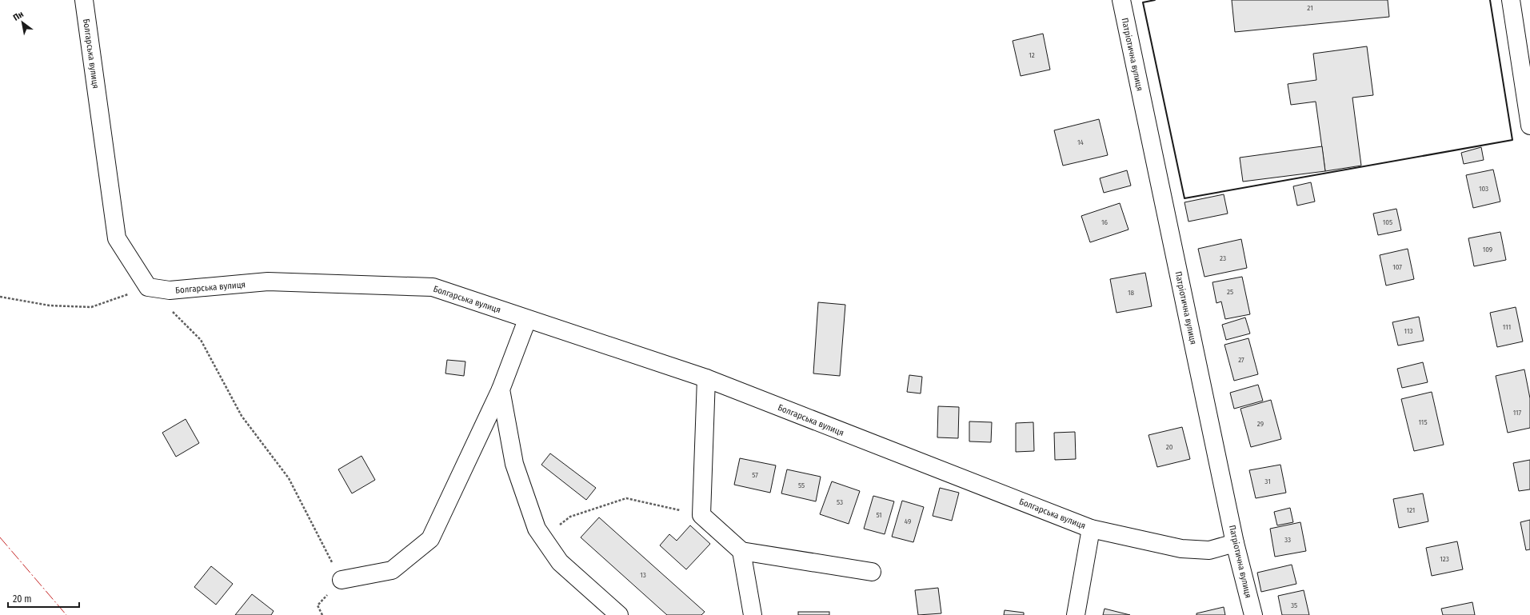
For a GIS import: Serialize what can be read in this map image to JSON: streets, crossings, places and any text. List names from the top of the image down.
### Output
{
  "streets": {
    "street": ["Болгарська вулиця", "Патріотична вулиця"]
  },
  "crossings": [
    ["Болгарська вулиця", "Патріотична вулиця"]
  ],
  "house_numbers": [
    "21",
    "12",
    "14",
    "103",
    "16",
    "105",
    "109",
    "23",
    "107",
    "25",
    "18",
    "111",
    "113",
    "27",
    "117",
    "115",
    "29",
    "20",
    "57",
    "31",
    "55",
    "53",
    "121",
    "51",
    "49",
    "33",
    "123",
    "13",
    "35"
  ],
  "scale_bar": "20 m",
  "north": "top left"
}
